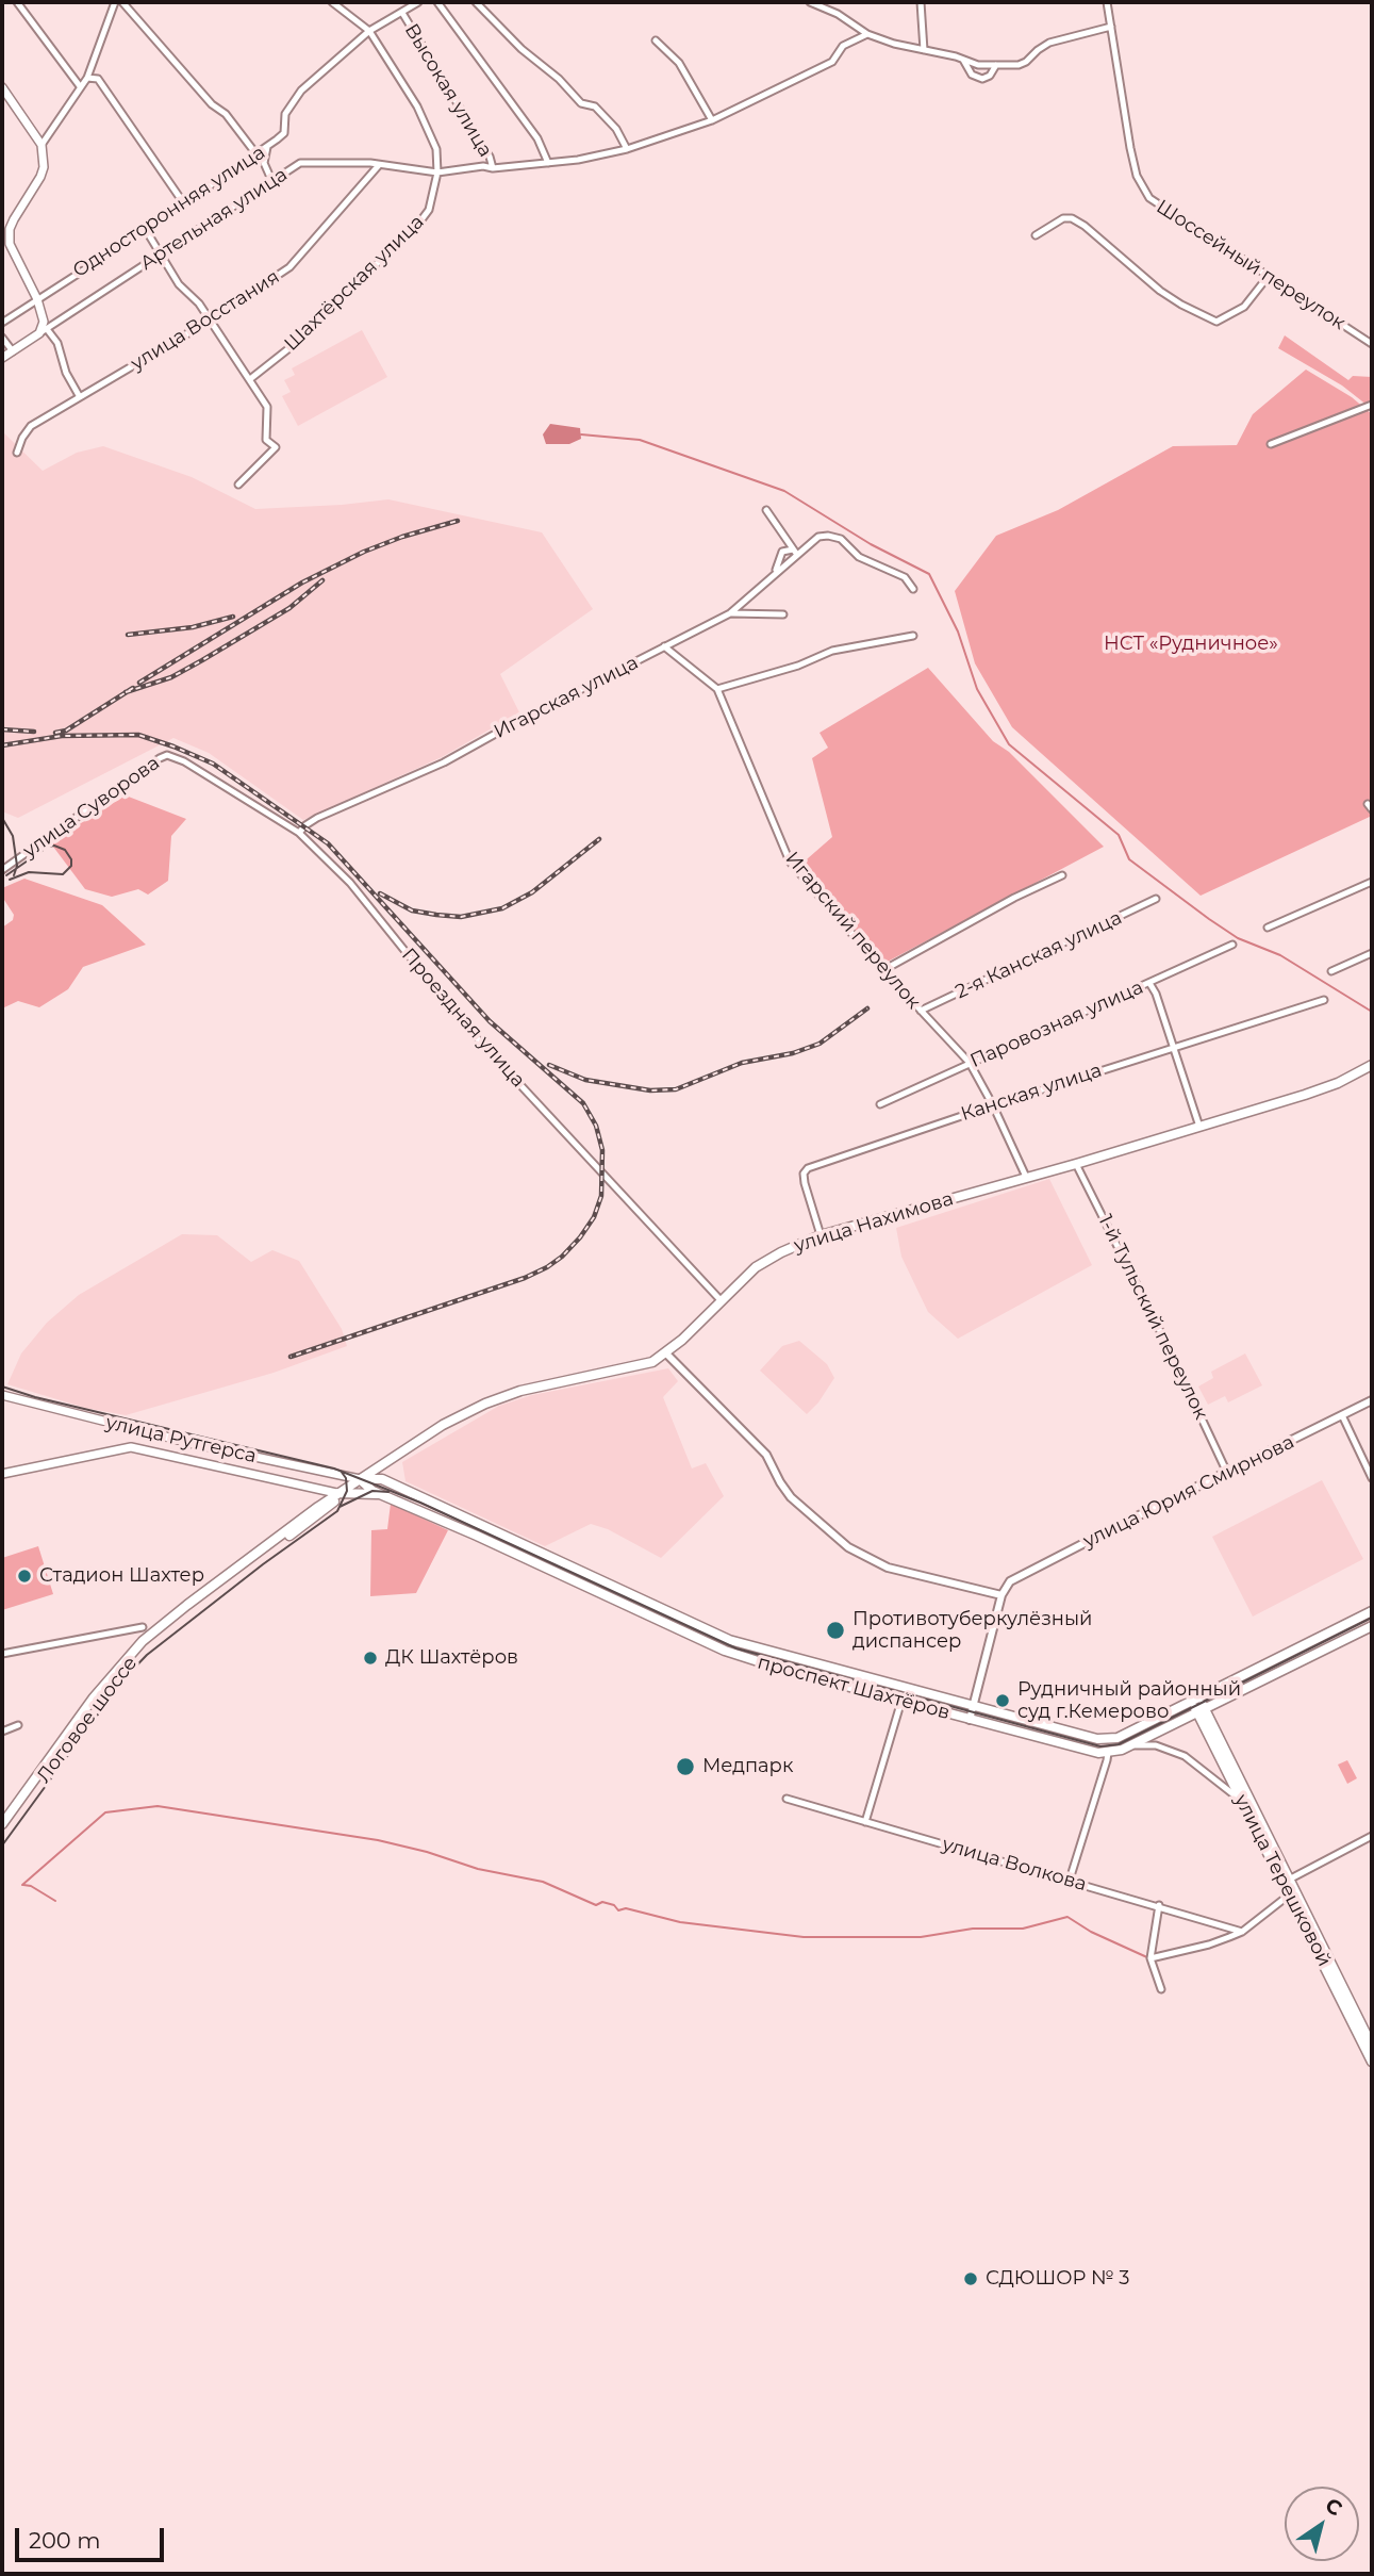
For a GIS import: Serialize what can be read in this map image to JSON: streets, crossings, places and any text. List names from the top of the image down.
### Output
{
  "streets": {
    "main road": [
      "Артельная улица",
      "улица Нахимова",
      "улица Рутгерса",
      "проспект Шахтёров",
      "Логовое шоссе",
      "улица Терешковой"
    ],
    "street": [
      "Высокая улица",
      "Односторонняя улица",
      "Шоссейный переулок",
      "Шахтёрская улица",
      "улица Восстания",
      "Игарская улица",
      "улица Суворова",
      "Игарский переулок",
      "2-я Канская улица",
      "Проездная улица",
      "Паровозная улица",
      "Канская улица",
      "1-й Тульский переулок",
      "улица Юрия Смирнова",
      "улица Волкова"
    ]
  },
  "crossings": [
    ["Высокая улица", "Односторонняя улица"],
    ["Высокая улица", "Артельная улица"],
    ["Артельная улица", "Шахтёрская улица"],
    ["Артельная улица", "улица Восстания"],
    ["Игарская улица", "Игарский переулок"],
    ["Игарская улица", "Проездная улица"],
    ["улица Суворова", "Проездная улица"],
    ["Игарский переулок", "2-я Канская улица"],
    ["Игарский переулок", "Паровозная улица"],
    ["Игарский переулок", "Канская улица"],
    ["Игарский переулок", "улица Нахимова"],
    ["Проездная улица", "улица Нахимова"],
    ["Канская улица", "улица Нахимова"],
    ["улица Нахимова", "1-й Тульский переулок"],
    ["улица Нахимова", "улица Рутгерса"],
    ["улица Нахимова", "проспект Шахтёров"],
    ["улица Нахимова", "Логовое шоссе"],
    ["1-й Тульский переулок", "улица Юрия Смирнова"],
    ["улица Рутгерса", "проспект Шахтёров"],
    ["улица Рутгерса", "Логовое шоссе"],
    ["проспект Шахтёров", "Логовое шоссе"],
    ["проспект Шахтёров", "улица Терешковой"]
  ],
  "parks": ["НСТ «Рудничное»"],
  "places": [
    "Стадион Шахтер",
    "Противотуберкулёзный диспансер",
    "ДК Шахтёров",
    "Рудничный районный суд г.Кемерово",
    "Медпарк",
    "СДЮШОР № 3"
  ],
  "scale_bar": "200 m",
  "north": "top right"
}
